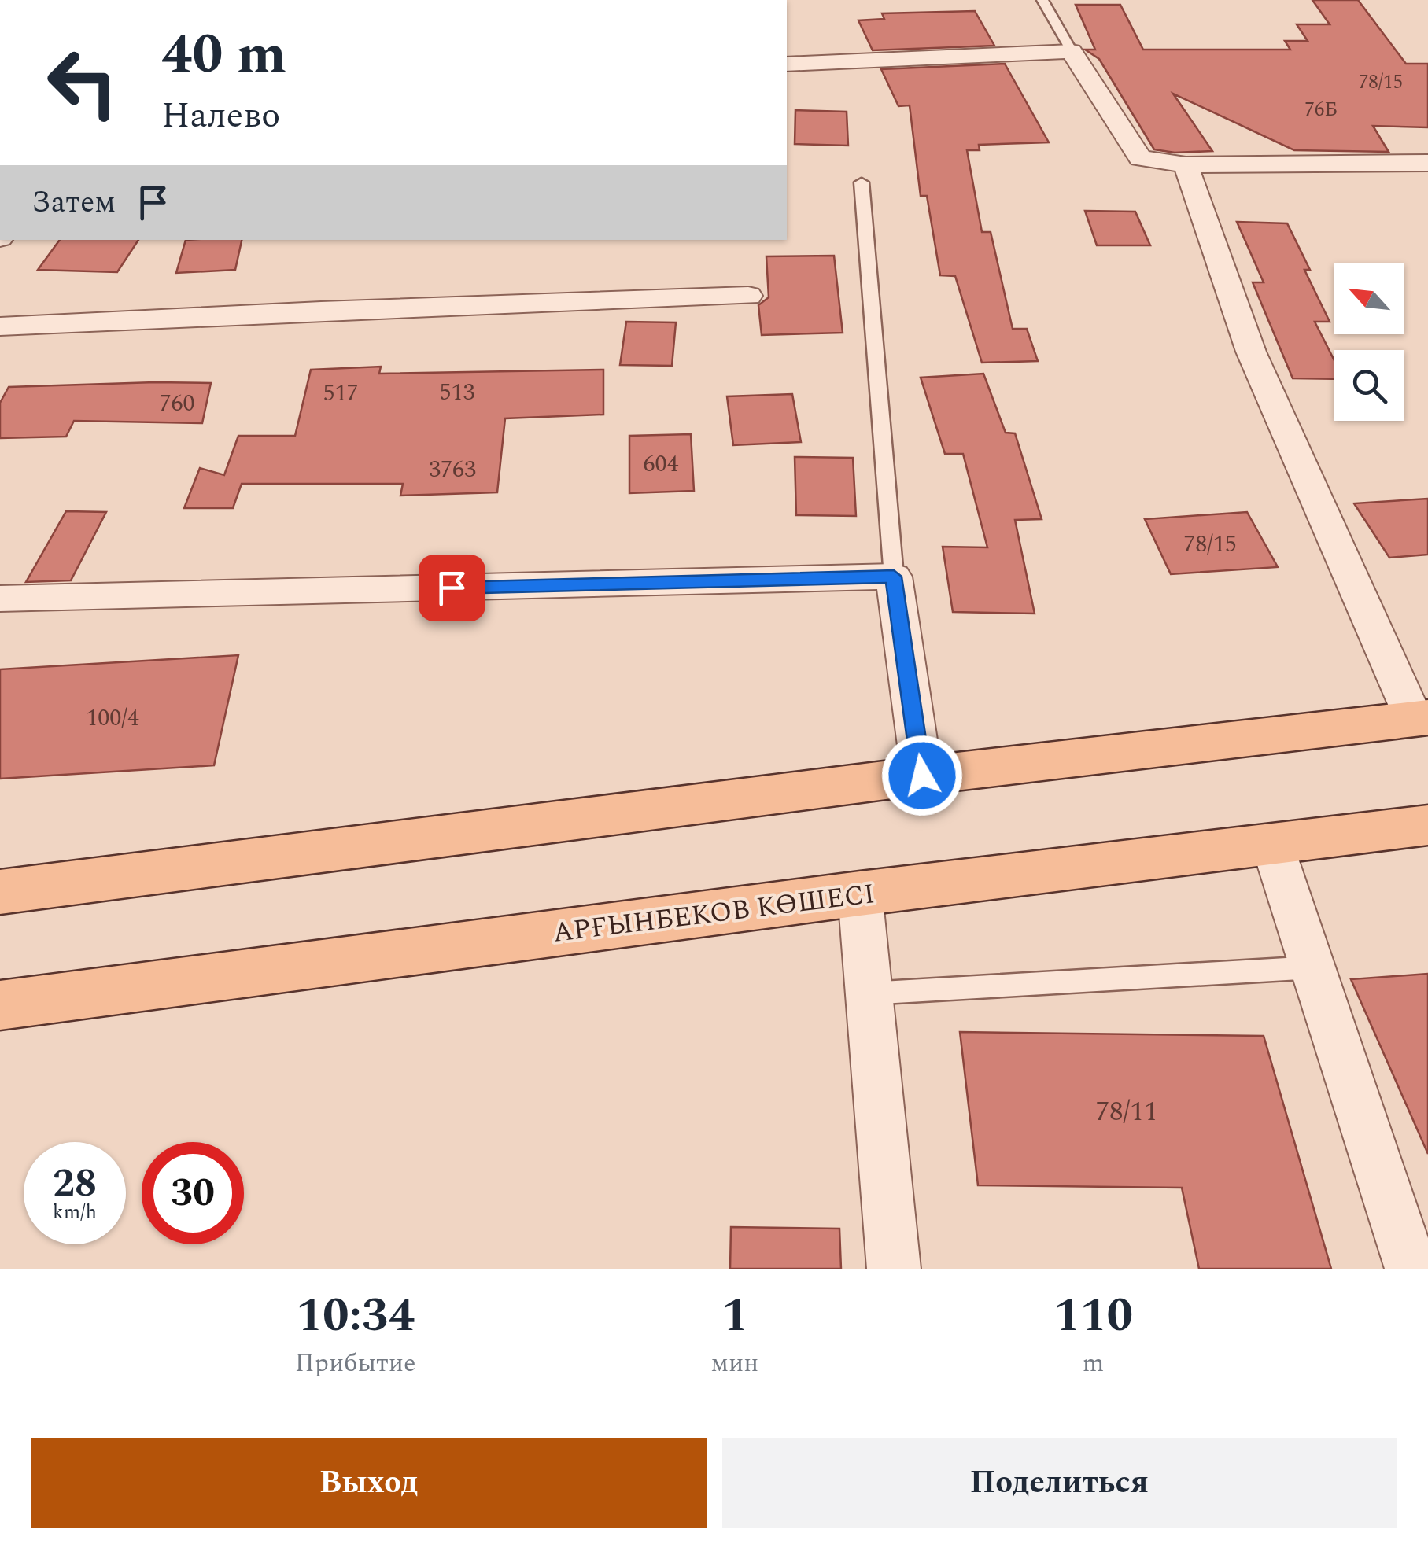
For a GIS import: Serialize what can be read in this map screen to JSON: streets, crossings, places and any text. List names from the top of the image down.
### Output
{
  "streets": {
    "main road": ["АРҒЫНБЕКОВ КӨШЕСІ"]
  },
  "house_numbers": [
    "78/15",
    "76Б",
    "513",
    "517",
    "760",
    "604",
    "3763",
    "78/15",
    "100/4",
    "78/11"
  ],
  "north": "top left",
  "page": {
    "turn": ["40 m", "Налево"],
    "then": "Затем",
    "speed": "28 km/h",
    "limit": "30",
    "eta": [
      "10:34",
      "Прибытие",
      "1",
      "мин",
      "110",
      "m"
    ],
    "buttons": ["Выход", "Поделиться"]
  }
}
